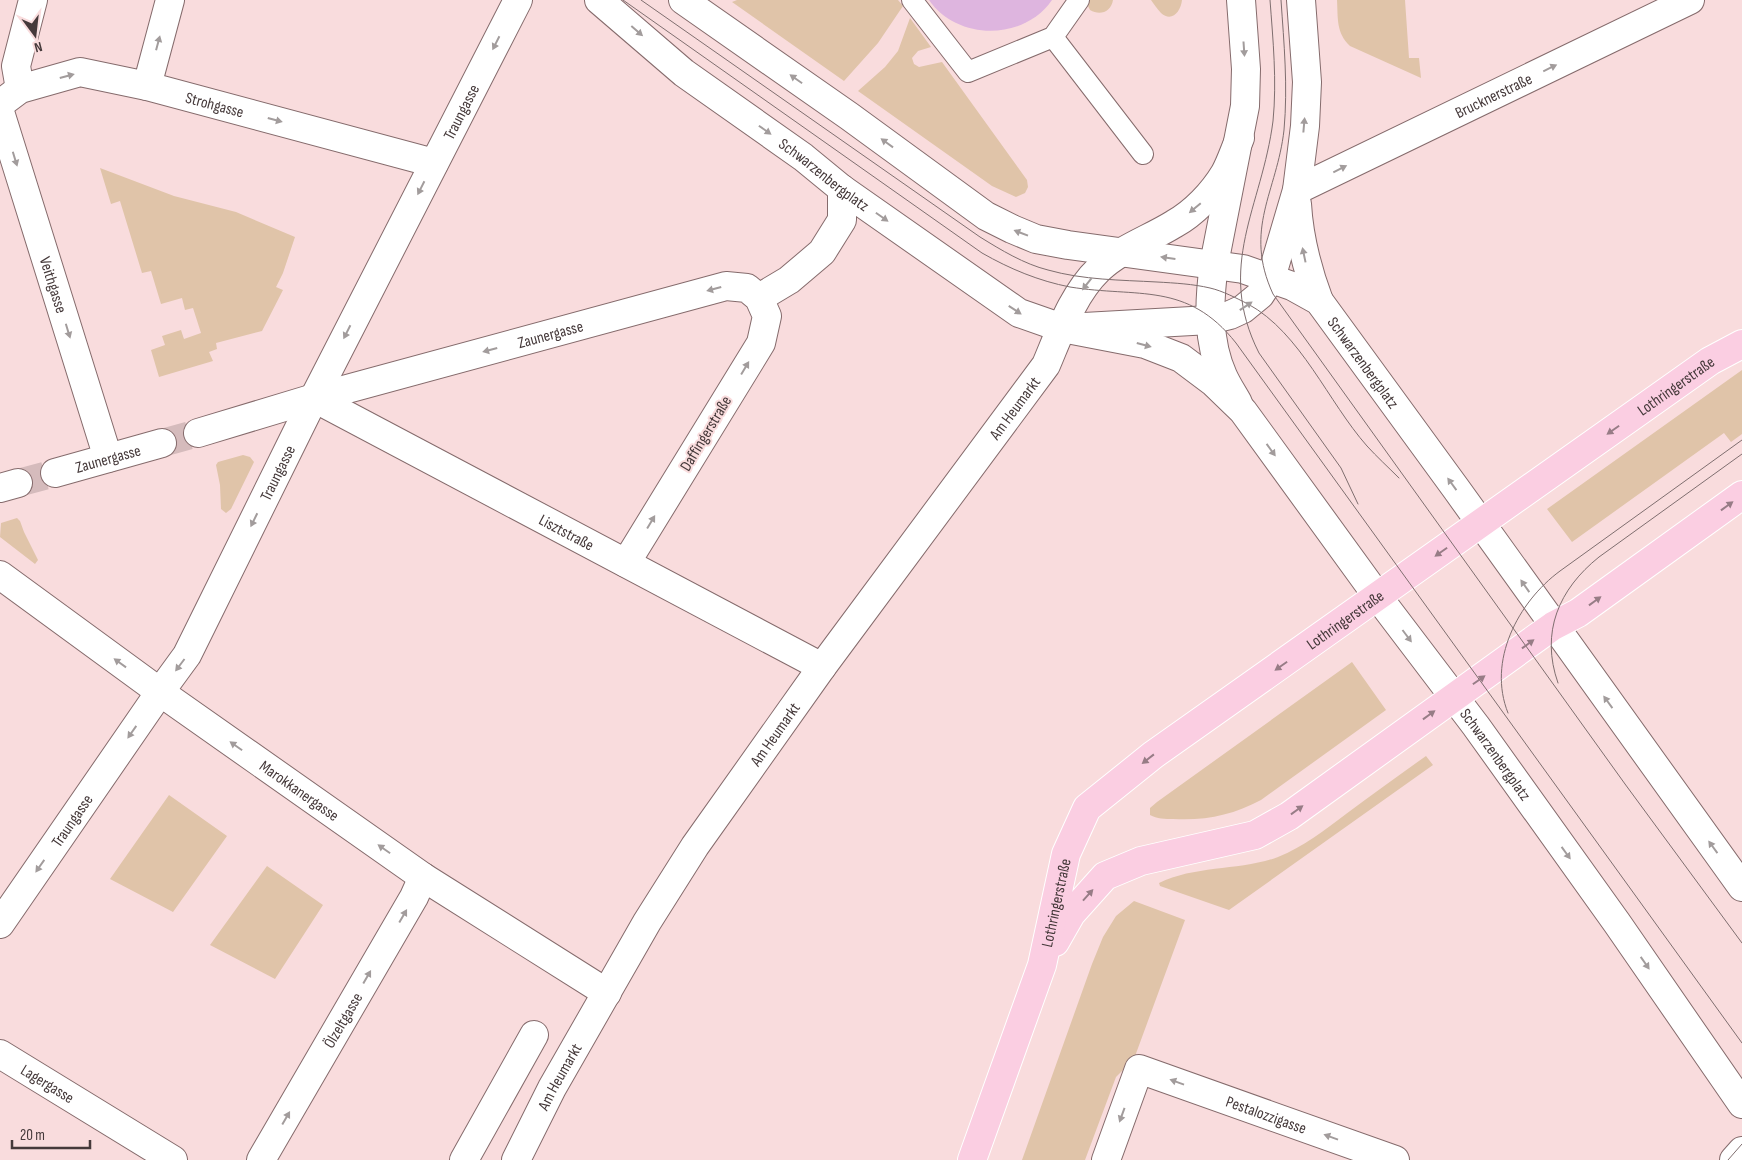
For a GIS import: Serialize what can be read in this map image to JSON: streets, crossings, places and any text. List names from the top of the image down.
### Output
{
  "streets": {
    "main road": ["Lothringerstraße"],
    "street": [
      "Brucknerstraße",
      "Strohgasse",
      "Traungasse",
      "Schwarzenbergplatz",
      "Veithgasse",
      "Zaunergasse",
      "Am Heumarkt",
      "Daffingerstraße",
      "Lisztstraße",
      "Marokkanergasse",
      "Ölzeltgasse",
      "Lagergasse",
      "Pestalozzigasse"
    ]
  },
  "crossings": [
    ["Brucknerstraße", "Schwarzenbergplatz"],
    ["Strohgasse", "Traungasse"],
    ["Traungasse", "Zaunergasse"],
    ["Traungasse", "Lisztstraße"],
    ["Traungasse", "Marokkanergasse"],
    ["Schwarzenbergplatz", "Lothringerstraße"],
    ["Schwarzenbergplatz", "Am Heumarkt"],
    ["Veithgasse", "Zaunergasse"],
    ["Zaunergasse", "Daffingerstraße"],
    ["Zaunergasse", "Lisztstraße"],
    ["Am Heumarkt", "Lisztstraße"],
    ["Am Heumarkt", "Marokkanergasse"],
    ["Daffingerstraße", "Lisztstraße"],
    ["Marokkanergasse", "Ölzeltgasse"]
  ],
  "one_way": [
    "Brucknerstraße",
    "Strohgasse",
    "Traungasse",
    "Veithgasse",
    "Zaunergasse",
    "Daffingerstraße",
    "Marokkanergasse"
  ],
  "scale_bar": "20 m",
  "north": "bottom"
}
